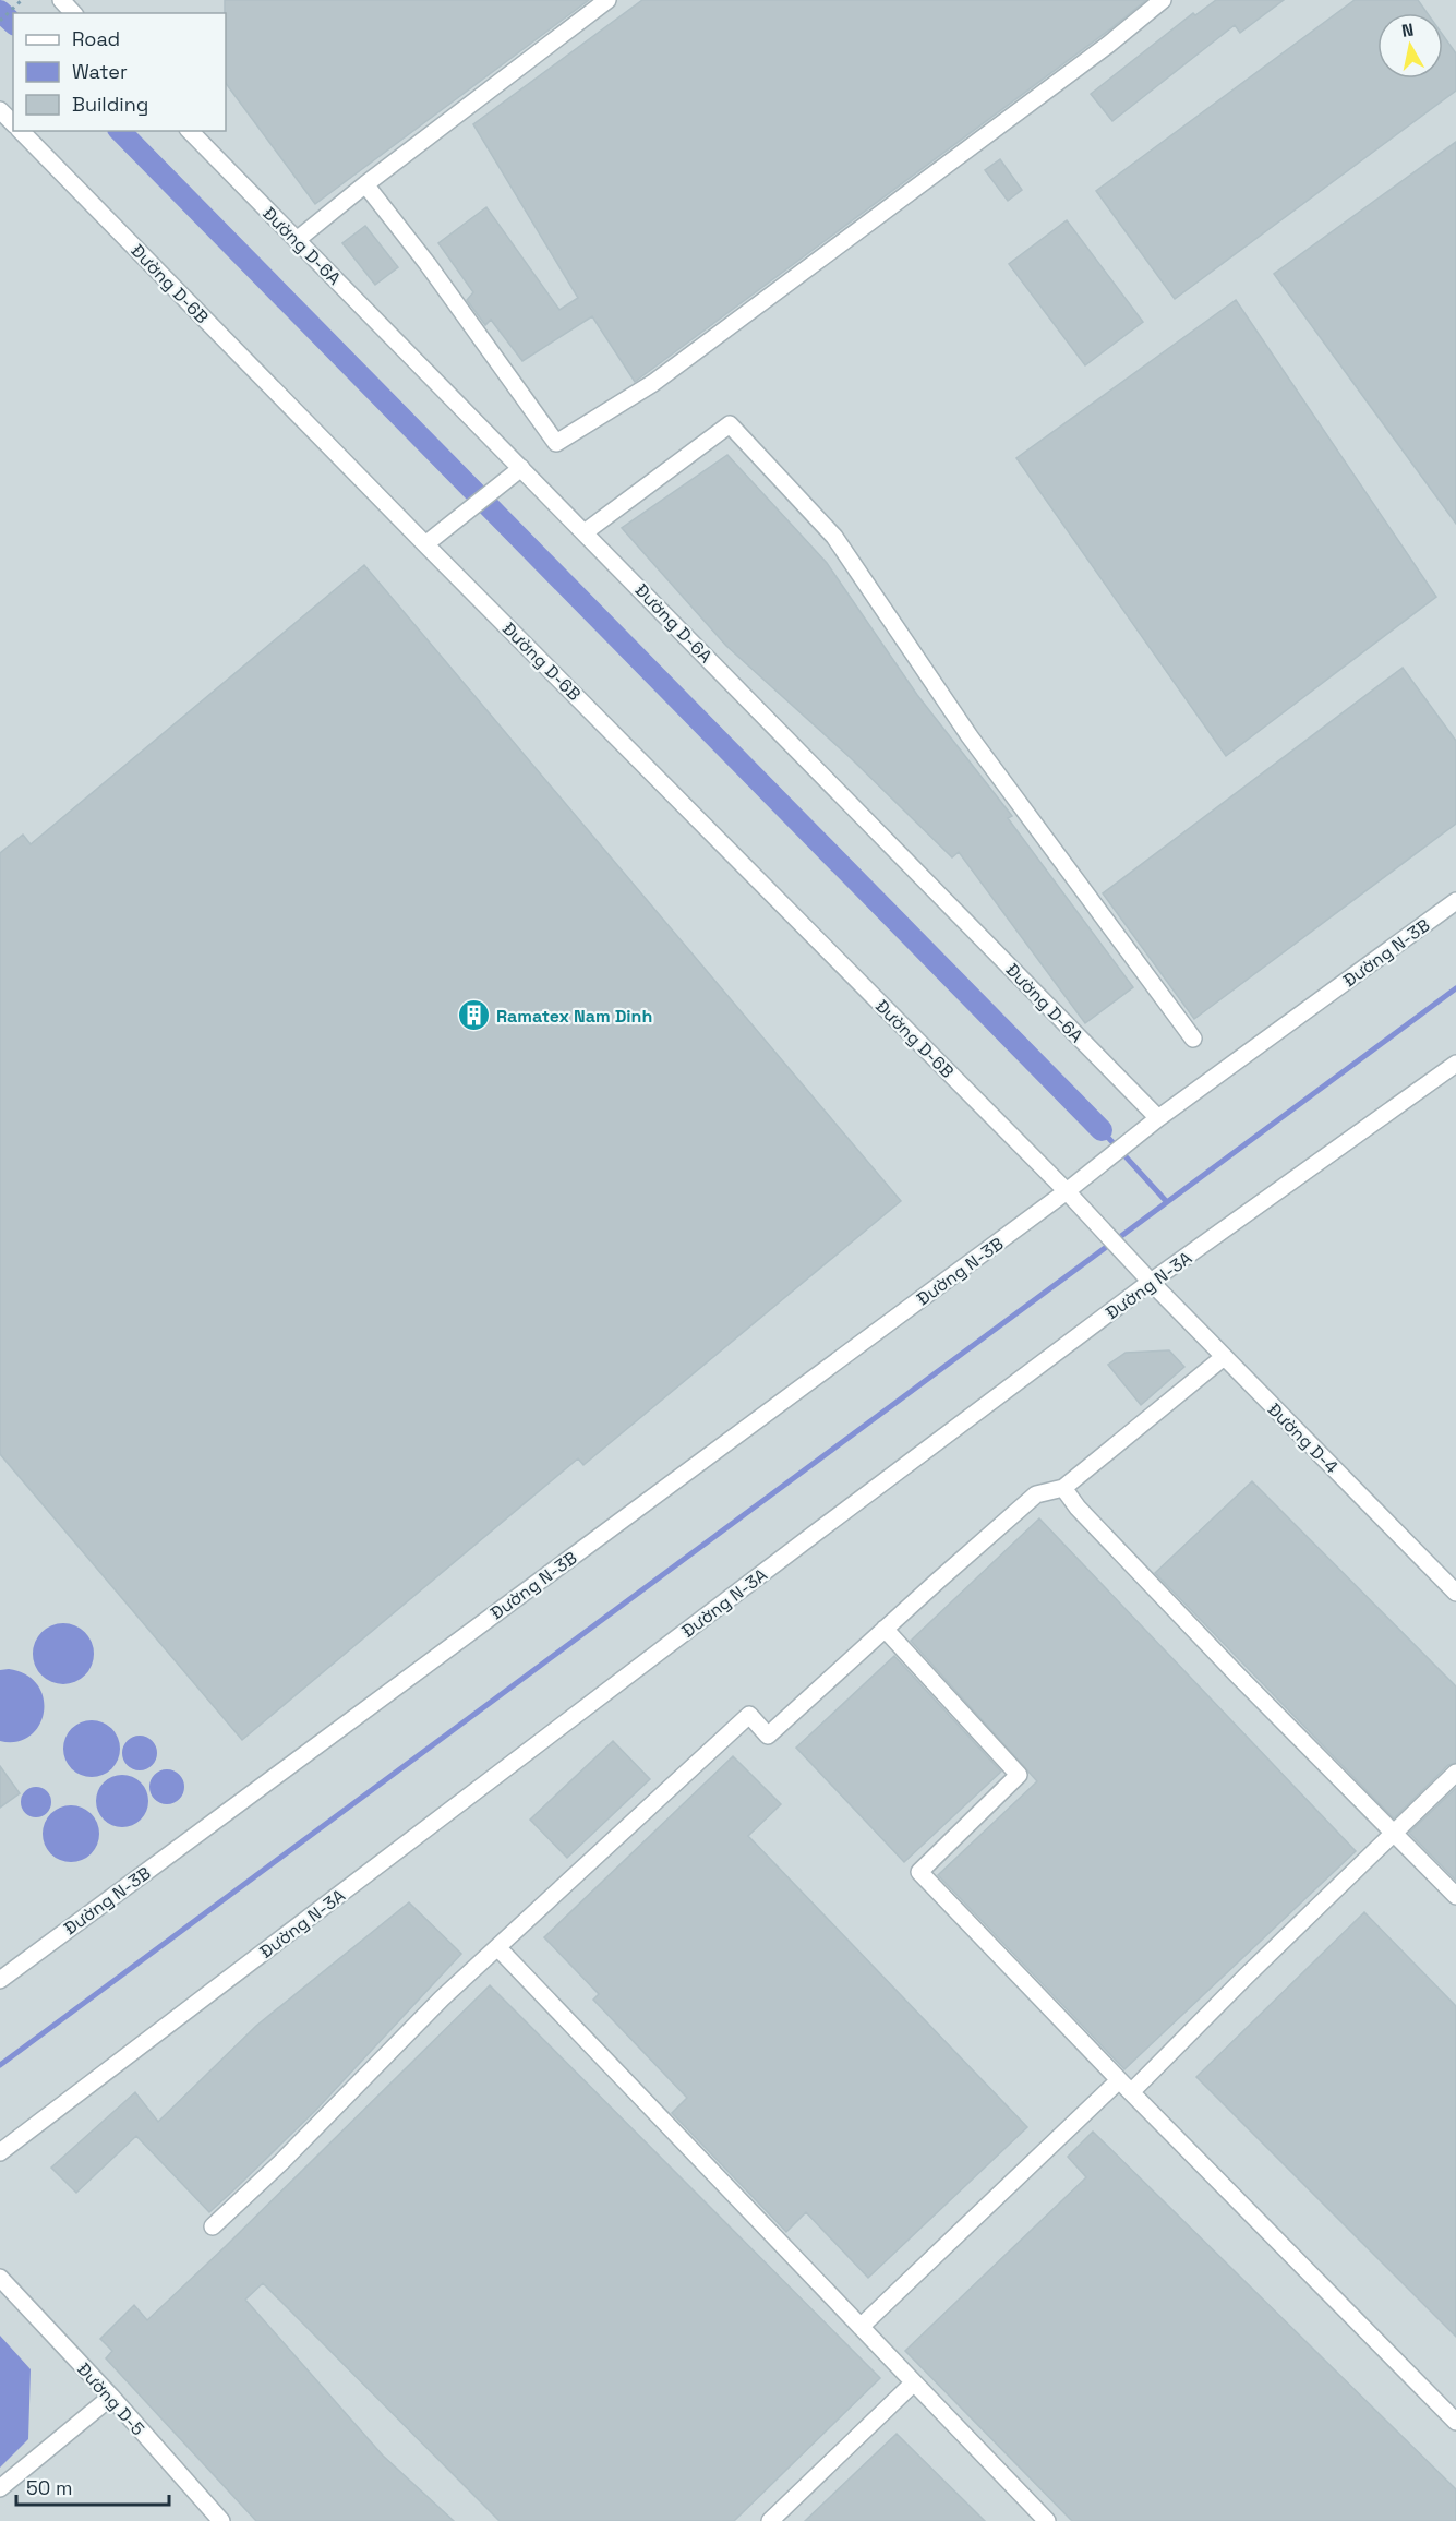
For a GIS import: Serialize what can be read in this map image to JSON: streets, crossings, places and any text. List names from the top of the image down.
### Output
{
  "streets": {
    "street": [
      "Đường D-6A",
      "Đường D-6B",
      "Đường N-3B",
      "Đường N-3A",
      "Đường D-4",
      "Đường D-5"
    ]
  },
  "crossings": [
    ["Đường D-6A", "Đường N-3B"],
    ["Đường D-6B", "Đường N-3B"],
    ["Đường D-6B", "Đường D-4"],
    ["Đường N-3A", "Đường D-4"]
  ],
  "places": {
    "building": ["Ramatex Nam Dinh"]
  },
  "legend": ["Road", "Water", "Building"],
  "scale_bar": "50 m",
  "north": "top"
}
